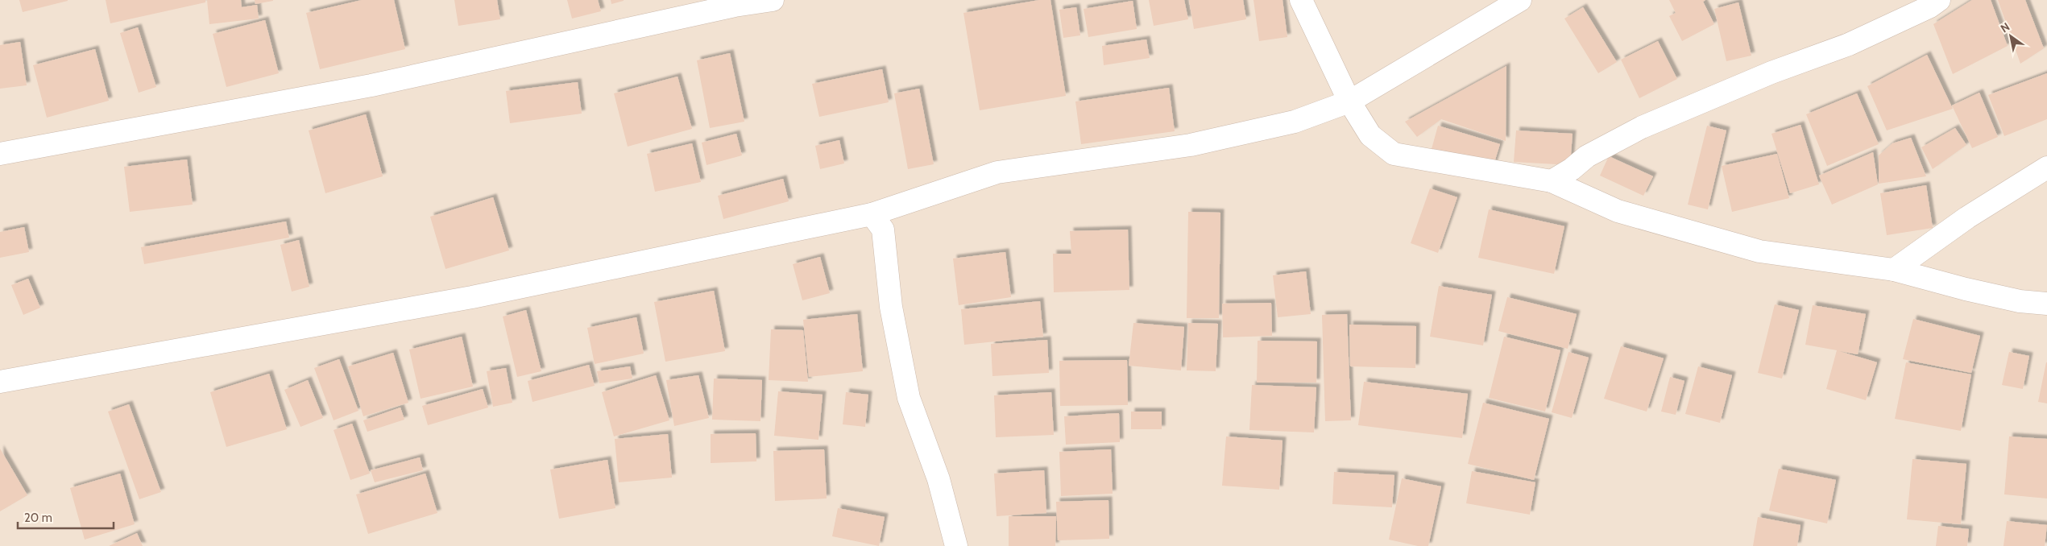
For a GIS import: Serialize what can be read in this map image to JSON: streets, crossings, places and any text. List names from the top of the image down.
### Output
{
  "scale_bar": "20 m",
  "north": "top left"
}
